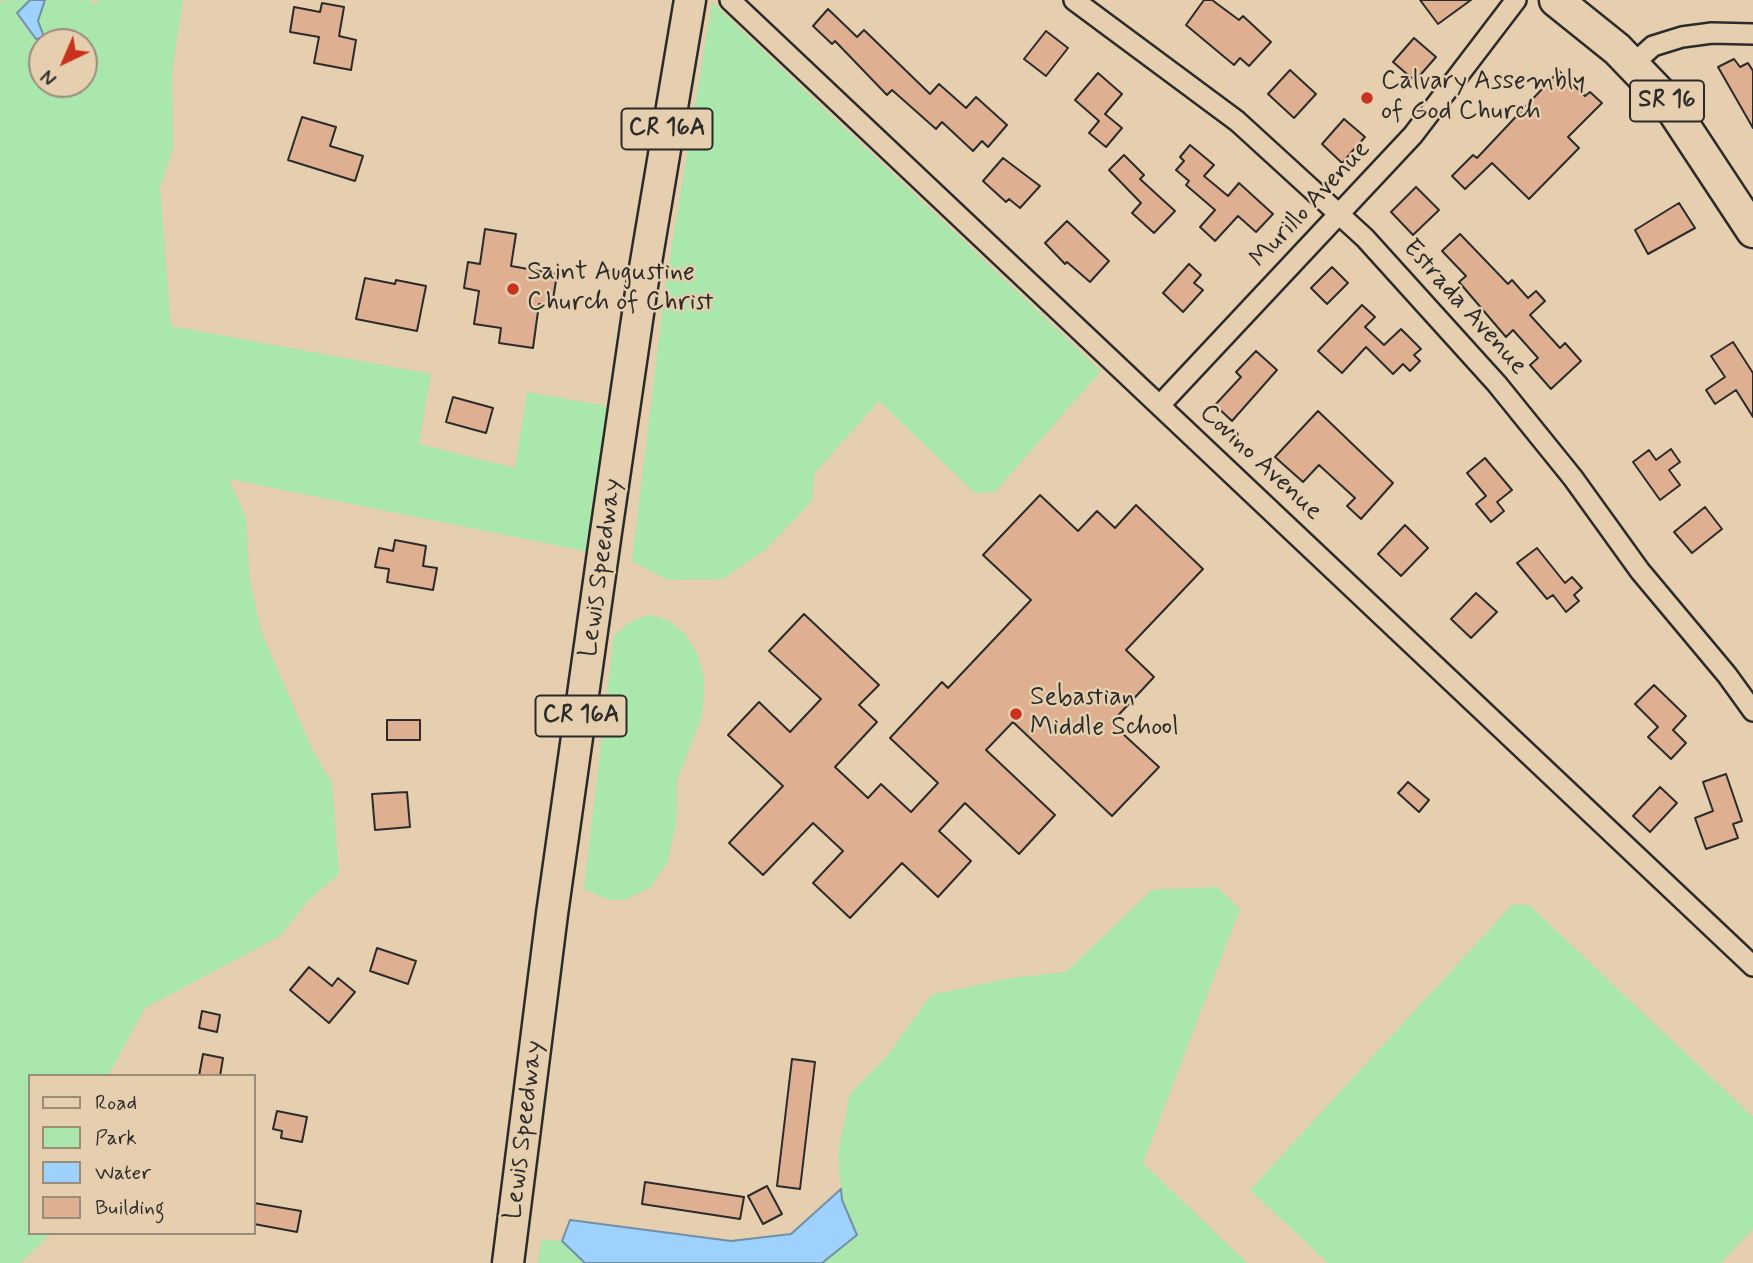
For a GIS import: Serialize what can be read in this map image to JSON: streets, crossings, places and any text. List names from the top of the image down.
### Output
{
  "streets": {
    "highway": ["SR 16"],
    "main road": ["CR 16A", "Lewis Speedway"],
    "street": ["Murillo Avenue", "Estrada Avenue", "Covino Avenue"]
  },
  "crossings": [
    ["Murillo Avenue", "Estrada Avenue"],
    ["Murillo Avenue", "Covino Avenue"]
  ],
  "places": ["Calvary Assembly of God Church", "Saint Augustine Church of Christ", "Sebastian Middle School"],
  "legend": [
    "Road",
    "Park",
    "Water",
    "Building"
  ],
  "north": "bottom left"
}
